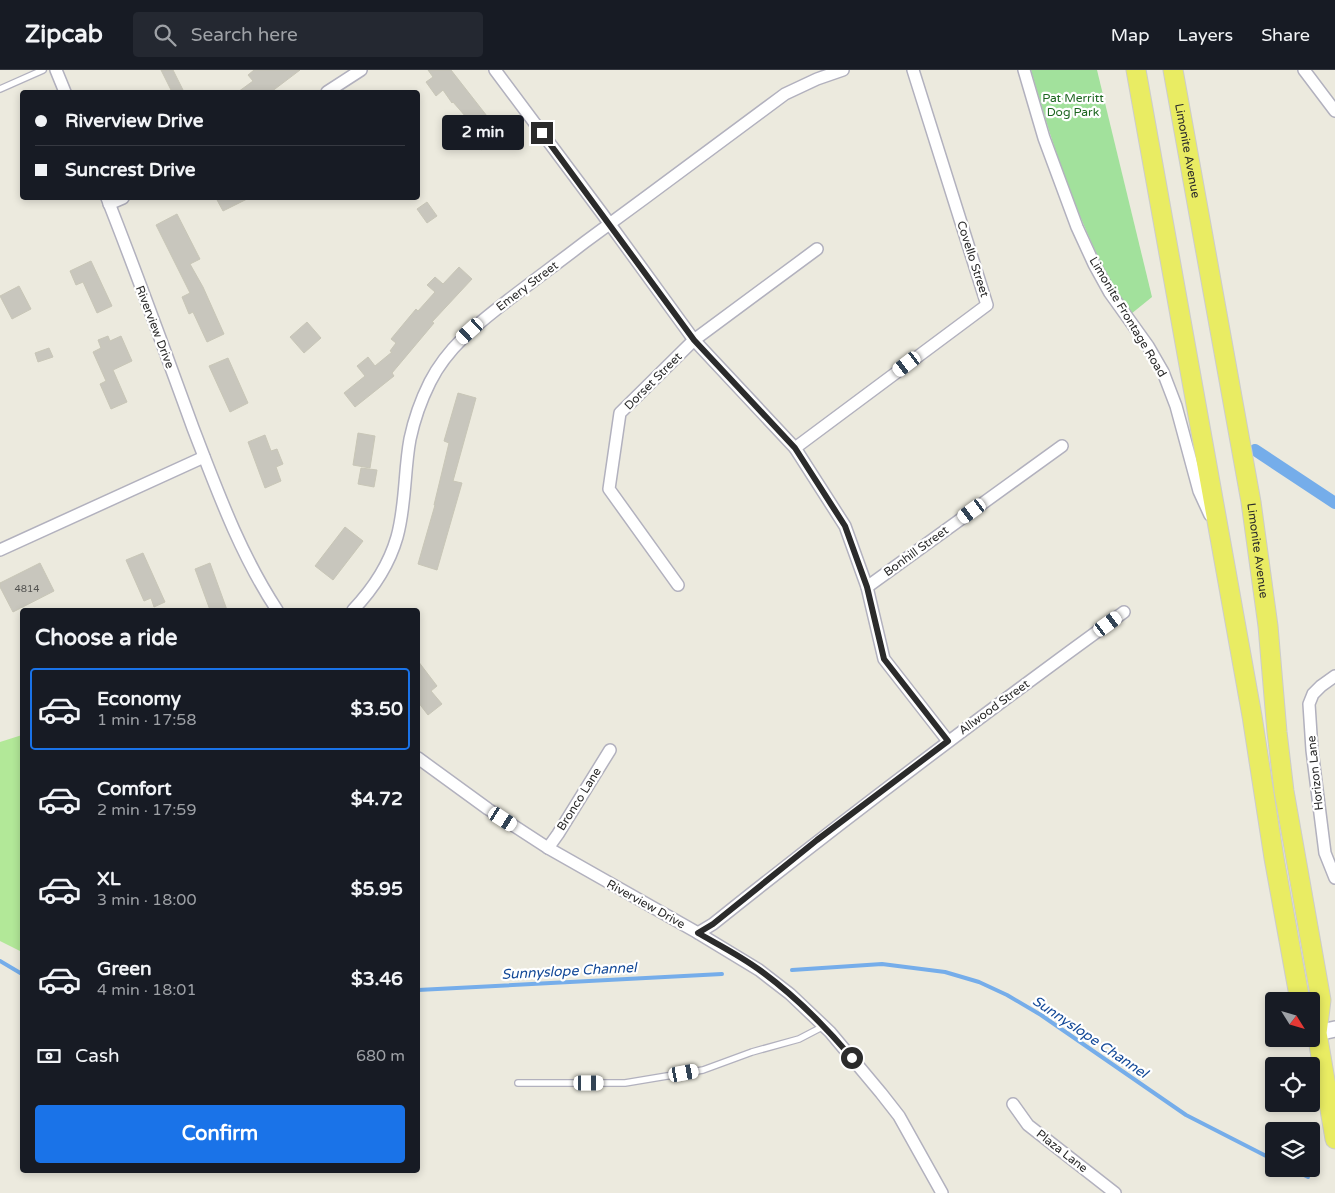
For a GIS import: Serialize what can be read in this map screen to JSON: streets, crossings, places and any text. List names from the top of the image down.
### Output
{
  "streets": {
    "main road": ["Limonite Avenue"],
    "street": [
      "Covello Street",
      "Emery Street",
      "Limonite Frontage Road",
      "Riverview Drive",
      "Dorset Street",
      "Bonhill Street",
      "Allwood Street",
      "Horizon Lane",
      "Bronco Lane",
      "Plaza Lane"
    ]
  },
  "crossings": [
    ["Riverview Drive", "Allwood Street"],
    ["Riverview Drive", "Bronco Lane"]
  ],
  "water": ["Sunnyslope Channel"],
  "parks": ["Pat Merritt Dog Park"],
  "house_numbers": ["4814"],
  "north": "bottom right",
  "page": {
    "header": "Zipcab",
    "search": "Search here",
    "nav": ["Map", "Layers", "Share"],
    "banner": ["Riverview Drive", "Suncrest Drive"],
    "bubble": "2 min",
    "heading": "Choose a ride",
    "list": [
      {
        "name": "Economy",
        "note": "1 min · 17:58",
        "value": "$3.50"
      },
      {
        "name": "Comfort",
        "note": "2 min · 17:59",
        "value": "$4.72"
      },
      {
        "name": "XL",
        "note": "3 min · 18:00",
        "value": "$5.95"
      },
      {
        "name": "Green",
        "note": "4 min · 18:01",
        "value": "$3.46"
      }
    ],
    "pay": ["Cash", "680 m"],
    "buttons": "Confirm"
  }
}
